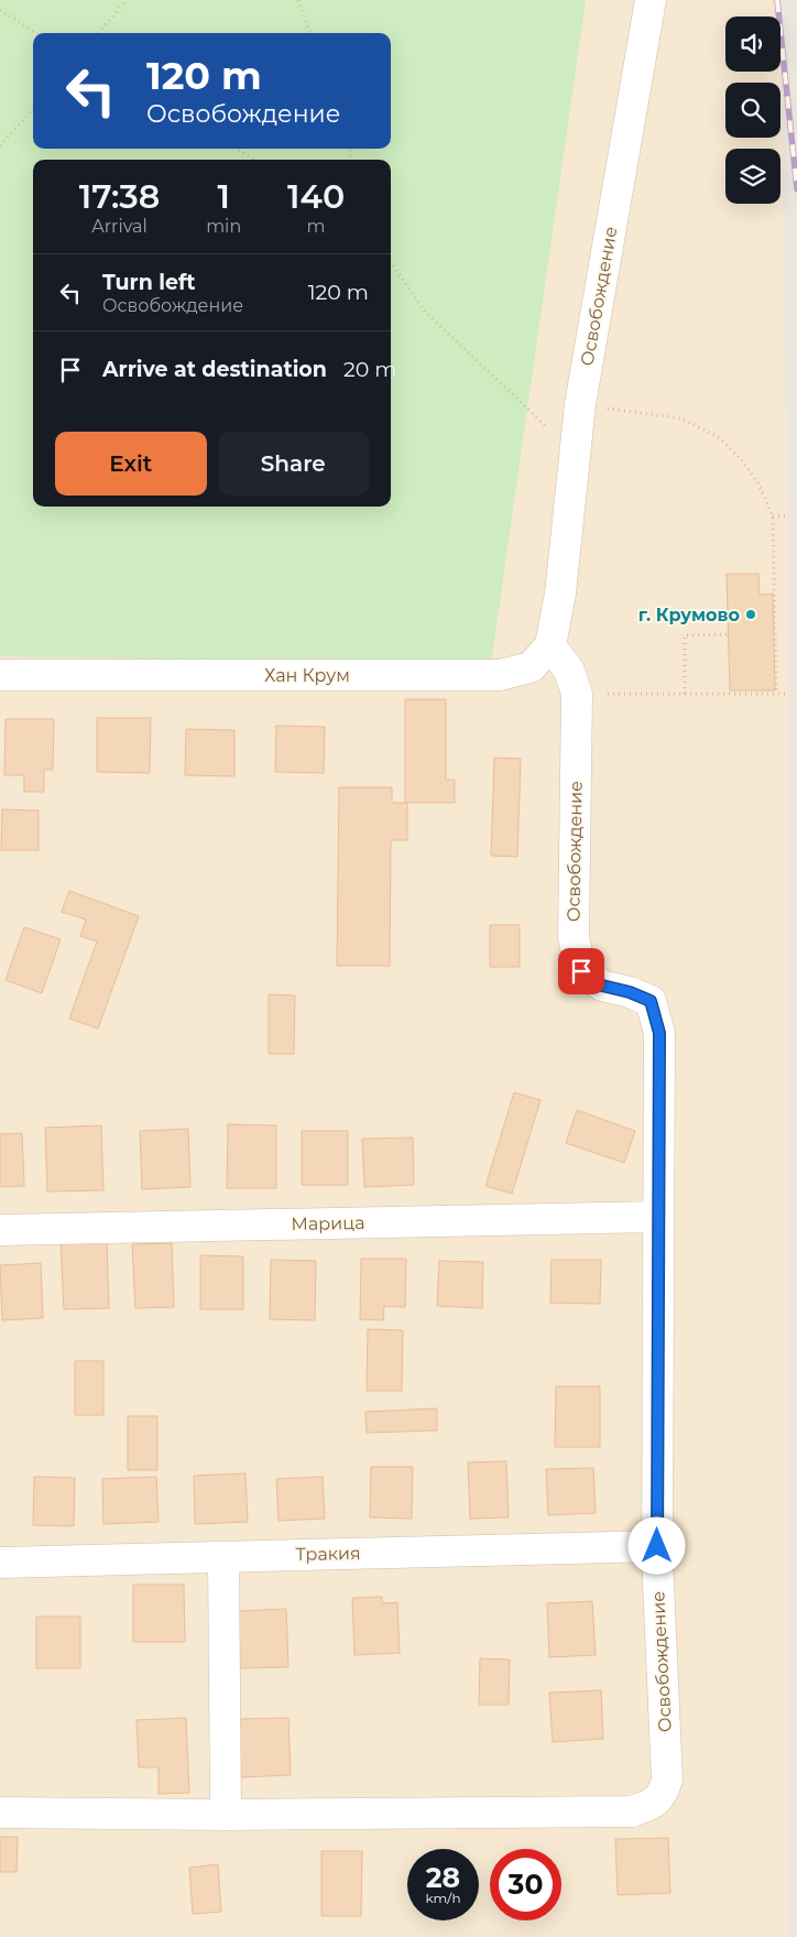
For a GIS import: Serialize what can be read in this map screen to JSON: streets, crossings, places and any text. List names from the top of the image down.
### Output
{
  "streets": {
    "street": [
      "Освобождение",
      "Хан Крум",
      "Марица",
      "Тракия"
    ]
  },
  "crossings": [
    ["Освобождение", "Хан Крум"],
    ["Освобождение", "Марица"],
    ["Освобождение", "Тракия"]
  ],
  "places": ["г. Крумово"],
  "page": {
    "turn": ["120 m", "Освобождение"],
    "eta": [
      "17:38",
      "Arrival",
      "1",
      "min",
      "140",
      "m"
    ],
    "list": [
      {
        "name": "Turn left",
        "note": "Освобождение",
        "value": "120 m"
      },
      {
        "name": "Arrive at destination",
        "value": "20 m"
      }
    ],
    "buttons": ["Exit", "Share"],
    "speed": "28 km/h",
    "limit": "30"
  }
}
